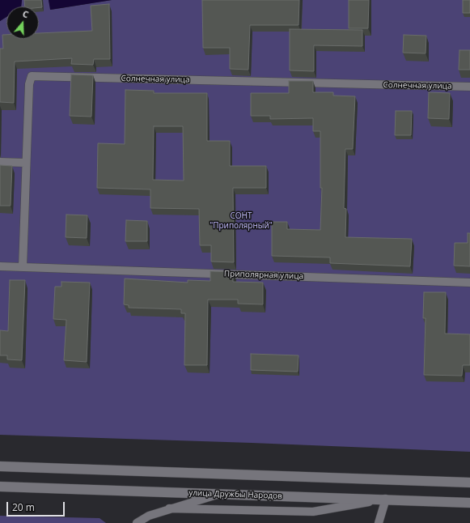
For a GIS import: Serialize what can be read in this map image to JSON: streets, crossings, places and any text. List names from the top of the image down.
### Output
{
  "streets": {
    "main road": ["улица Дружбы Народов"],
    "lane": ["Солнечная улица", "Приполярная улица"]
  },
  "crossings": [
    ["Солнечная улица", "Приполярная улица"]
  ],
  "parks": ["СОНТ \"Приполярный\""],
  "scale_bar": "20 m",
  "north": "top"
}
